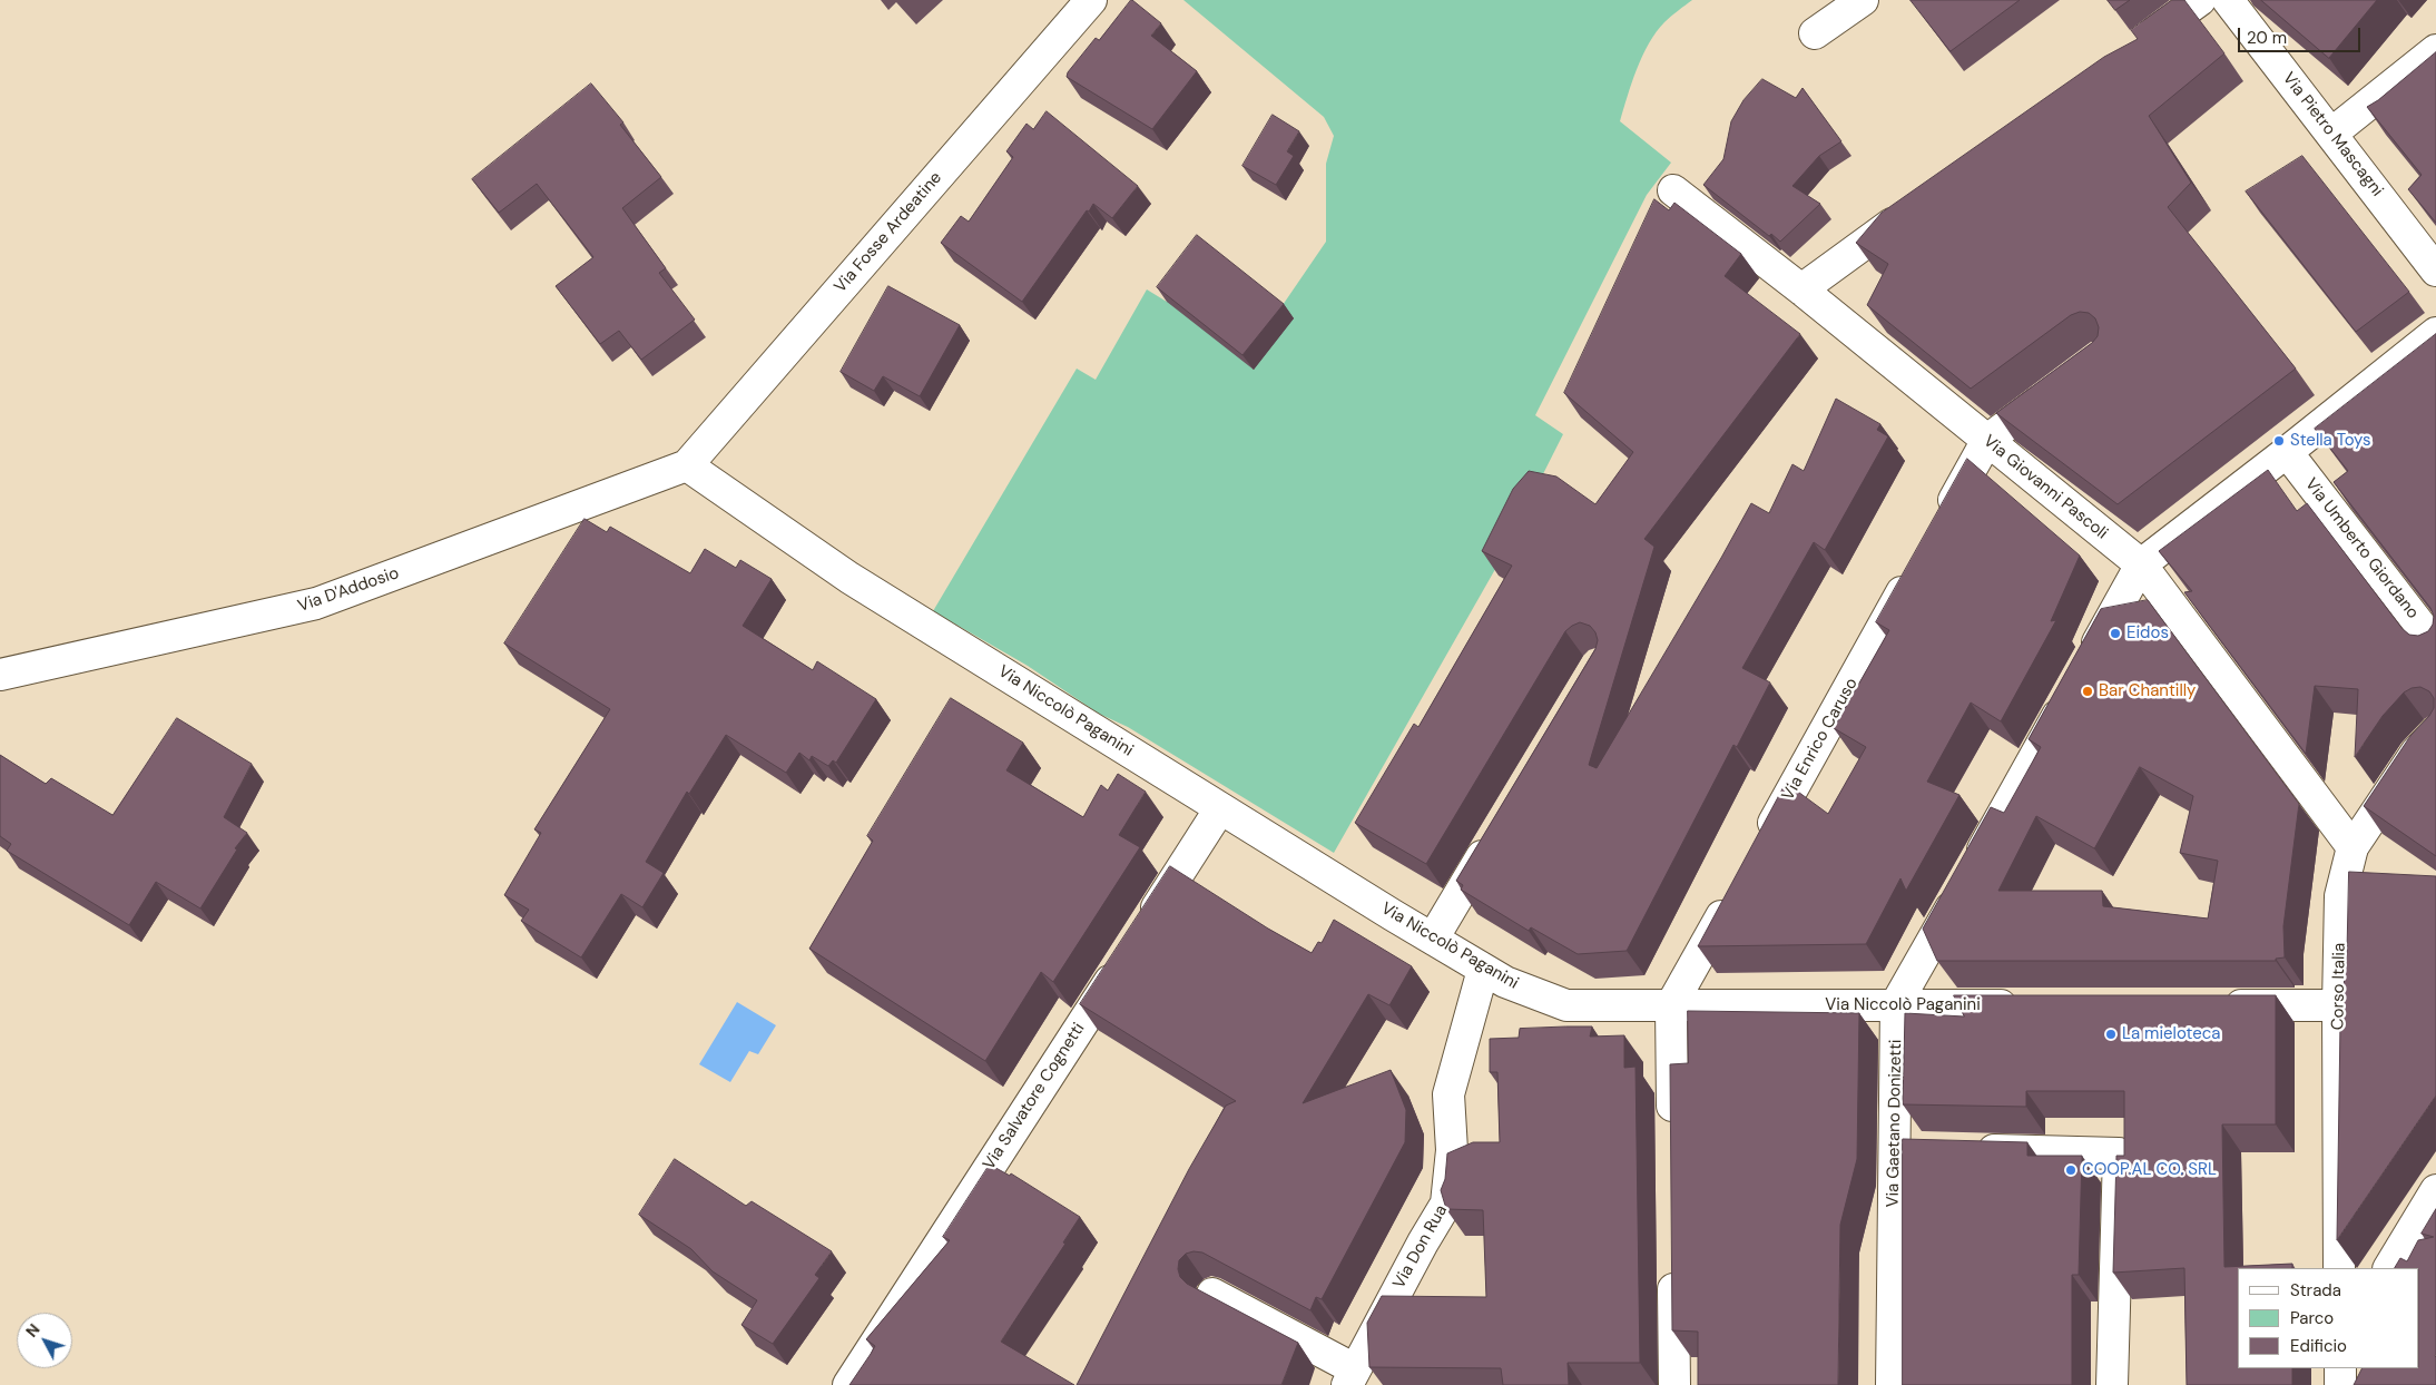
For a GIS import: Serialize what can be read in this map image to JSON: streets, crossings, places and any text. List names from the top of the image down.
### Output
{
  "streets": {
    "street": [
      "Via Pietro Mascagni",
      "Via Fosse Ardeatine",
      "Via Giovanni Pascoli",
      "Via Umberto Giordano",
      "Via D'Addosio",
      "Via Niccolò Paganini",
      "Via Enrico Caruso",
      "Corso Italia",
      "Via Salvatore Cognetti",
      "Via Gaetano Donizetti",
      "Via Don Rua"
    ]
  },
  "crossings": [
    ["Via Fosse Ardeatine", "Via D'Addosio"],
    ["Via Fosse Ardeatine", "Via Niccolò Paganini"],
    ["Via Giovanni Pascoli", "Corso Italia"],
    ["Via Giovanni Pascoli", "Via Gaetano Donizetti"],
    ["Via Umberto Giordano", "Via Gaetano Donizetti"],
    ["Via D'Addosio", "Via Niccolò Paganini"],
    ["Via Niccolò Paganini", "Via Gaetano Donizetti"],
    ["Via Niccolò Paganini", "Via Don Rua"]
  ],
  "places": [
    "Stella Toys",
    "Eidos",
    "Bar Chantilly",
    "La mieloteca",
    "COOP.AL CO. SRL"
  ],
  "legend": ["Strada", "Parco", "Edificio"],
  "scale_bar": "20 m",
  "north": "top left"
}
